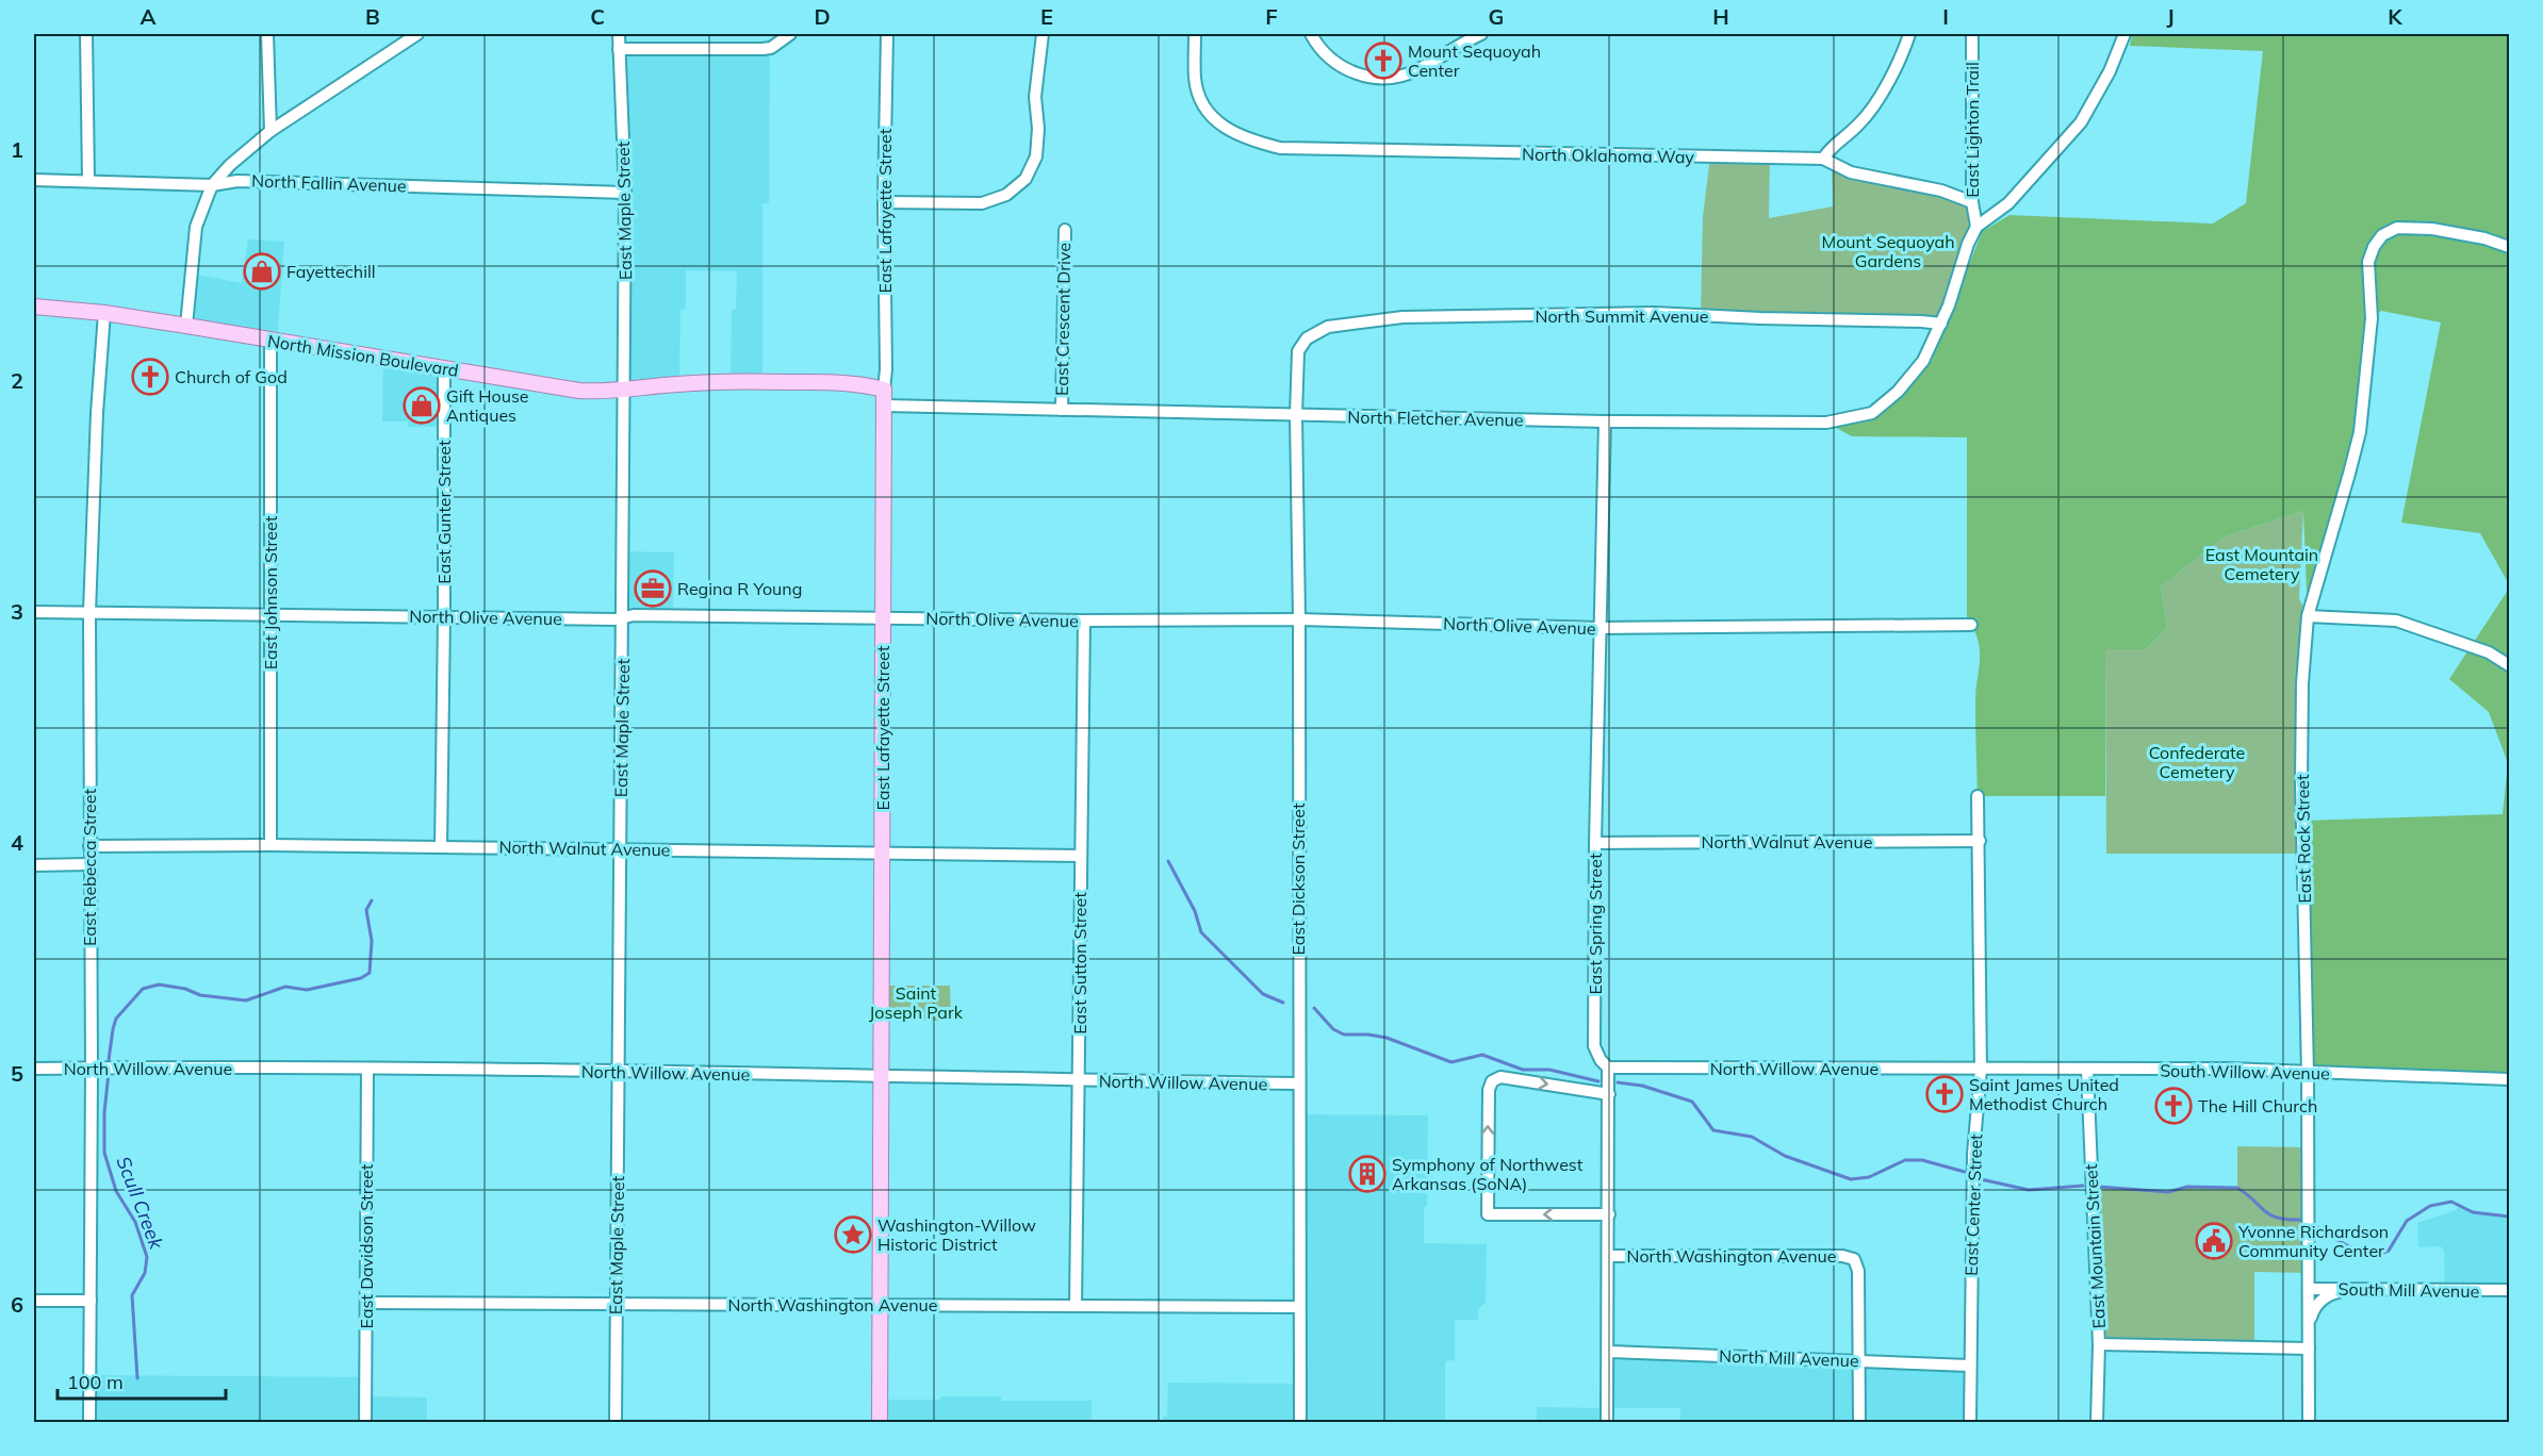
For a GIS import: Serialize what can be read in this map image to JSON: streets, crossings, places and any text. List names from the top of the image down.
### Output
{
  "streets": {
    "main road": ["East Lafayette Street", "North Mission Boulevard"],
    "street": [
      "East Lighton Trail",
      "North Oklahoma Way",
      "North Fallin Avenue",
      "East Maple Street",
      "North Summit Avenue",
      "East Crescent Drive",
      "North Fletcher Avenue",
      "East Gunter Street",
      "East Johnson Street",
      "North Olive Avenue",
      "East Rock Street",
      "North Walnut Avenue",
      "East Rebecca Street",
      "East Dickson Street",
      "East Spring Street",
      "East Sutton Street",
      "North Willow Avenue",
      "South Willow Avenue",
      "East Center Street",
      "East Davidson Street",
      "East Mountain Street",
      "North Washington Avenue",
      "South Mill Avenue",
      "North Mill Avenue"
    ]
  },
  "crossings": [
    ["East Lighton Trail", "North Oklahoma Way"],
    ["East Lighton Trail", "North Fletcher Avenue"],
    ["North Fallin Avenue", "East Maple Street"],
    ["East Maple Street", "North Mission Boulevard"],
    ["East Maple Street", "North Olive Avenue"],
    ["East Maple Street", "North Walnut Avenue"],
    ["East Maple Street", "North Willow Avenue"],
    ["East Maple Street", "North Washington Avenue"],
    ["East Lafayette Street", "North Mission Boulevard"],
    ["East Lafayette Street", "North Fletcher Avenue"],
    ["East Lafayette Street", "North Olive Avenue"],
    ["East Lafayette Street", "North Walnut Avenue"],
    ["East Lafayette Street", "North Willow Avenue"],
    ["East Lafayette Street", "North Washington Avenue"],
    ["North Summit Avenue", "North Fletcher Avenue"],
    ["North Summit Avenue", "East Dickson Street"],
    ["East Crescent Drive", "North Fletcher Avenue"],
    ["North Mission Boulevard", "East Gunter Street"],
    ["North Mission Boulevard", "East Johnson Street"],
    ["North Mission Boulevard", "East Rebecca Street"],
    ["North Fletcher Avenue", "East Dickson Street"],
    ["North Fletcher Avenue", "East Spring Street"],
    ["East Gunter Street", "North Olive Avenue"],
    ["East Gunter Street", "North Walnut Avenue"],
    ["East Johnson Street", "North Olive Avenue"],
    ["East Johnson Street", "North Walnut Avenue"],
    ["North Olive Avenue", "East Rebecca Street"],
    ["North Olive Avenue", "East Dickson Street"],
    ["North Olive Avenue", "East Spring Street"],
    ["North Olive Avenue", "East Sutton Street"],
    ["East Rock Street", "South Willow Avenue"],
    ["East Rock Street", "South Mill Avenue"],
    ["North Walnut Avenue", "East Rebecca Street"],
    ["North Walnut Avenue", "East Spring Street"],
    ["North Walnut Avenue", "East Sutton Street"],
    ["North Walnut Avenue", "East Center Street"],
    ["East Rebecca Street", "North Willow Avenue"],
    ["East Dickson Street", "North Willow Avenue"],
    ["East Dickson Street", "North Washington Avenue"],
    ["East Spring Street", "North Willow Avenue"],
    ["East Spring Street", "North Washington Avenue"],
    ["East Spring Street", "North Mill Avenue"],
    ["East Sutton Street", "North Willow Avenue"],
    ["East Sutton Street", "North Washington Avenue"],
    ["North Willow Avenue", "South Willow Avenue"],
    ["North Willow Avenue", "East Center Street"],
    ["North Willow Avenue", "East Davidson Street"],
    ["South Willow Avenue", "East Center Street"],
    ["South Willow Avenue", "East Mountain Street"],
    ["East Center Street", "North Mill Avenue"],
    ["East Davidson Street", "North Washington Avenue"],
    ["North Washington Avenue", "North Mill Avenue"]
  ],
  "water": ["Scull Creek"],
  "parks": [
    "Mount Sequoyah Gardens",
    "East Mountain Cemetery",
    "Confederate Cemetery",
    "Saint Joseph Park"
  ],
  "places": {
    "church": [
      "Mount Sequoyah Center",
      "Church of God",
      "Saint James United Methodist Church",
      "The Hill Church"
    ],
    "shop": ["Fayettechill", "Gift House Antiques"],
    "office": ["Regina R Young"],
    "building": ["Symphony of Northwest Arkansas (SoNA)"],
    "place": ["Washington-Willow Historic District"],
    "public building": ["Yvonne Richardson Community Center"]
  },
  "scale_bar": "100 m",
  "grid": {
    "columns": [
      "A",
      "B",
      "C",
      "D",
      "E",
      "F",
      "G",
      "H",
      "I",
      "J",
      "K"
    ],
    "rows": [
      "1",
      "2",
      "3",
      "4",
      "5",
      "6"
    ]
  }
}
